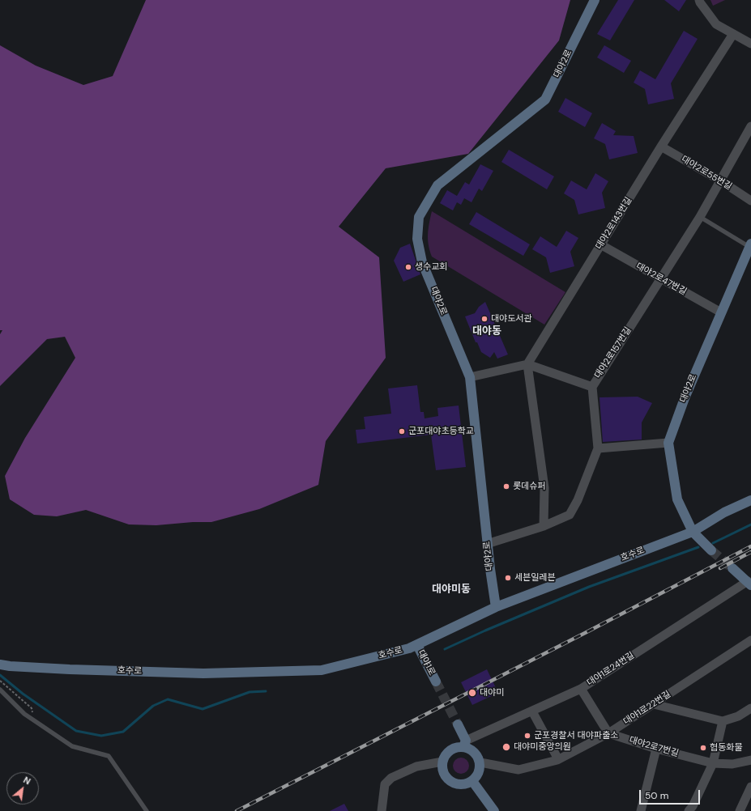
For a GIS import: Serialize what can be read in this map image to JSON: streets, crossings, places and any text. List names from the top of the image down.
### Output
{
  "streets": {
    "street": [
      "대야2로",
      "대야2로55번길",
      "대야2로143번길",
      "대야2로47번길",
      "대야2로157번길",
      "호수로",
      "대야1로",
      "대야1로24번길",
      "대야1로22번길",
      "대야2로7번길"
    ]
  },
  "crossings": [
    ["대야2로", "대야2로47번길"],
    ["대야2로", "대야2로157번길"],
    ["대야2로", "호수로"],
    ["대야2로55번길", "대야2로143번길"],
    ["대야2로55번길", "대야2로157번길"],
    ["대야2로143번길", "대야2로47번길"],
    ["대야2로47번길", "대야2로157번길"],
    ["호수로", "대야1로"],
    ["대야1로24번길", "대야1로22번길"],
    ["대야1로22번길", "대야2로7번길"]
  ],
  "districts": ["대야동", "대야미동"],
  "places": [
    "생수교회",
    "대야도서관",
    "군포대야초등학교",
    "롯데슈퍼",
    "세븐일레븐",
    "대야미",
    "군포경찰서 대야파출소",
    "대야미중앙의원",
    "협동화물"
  ],
  "scale_bar": "50 m",
  "north": "top right"
}
